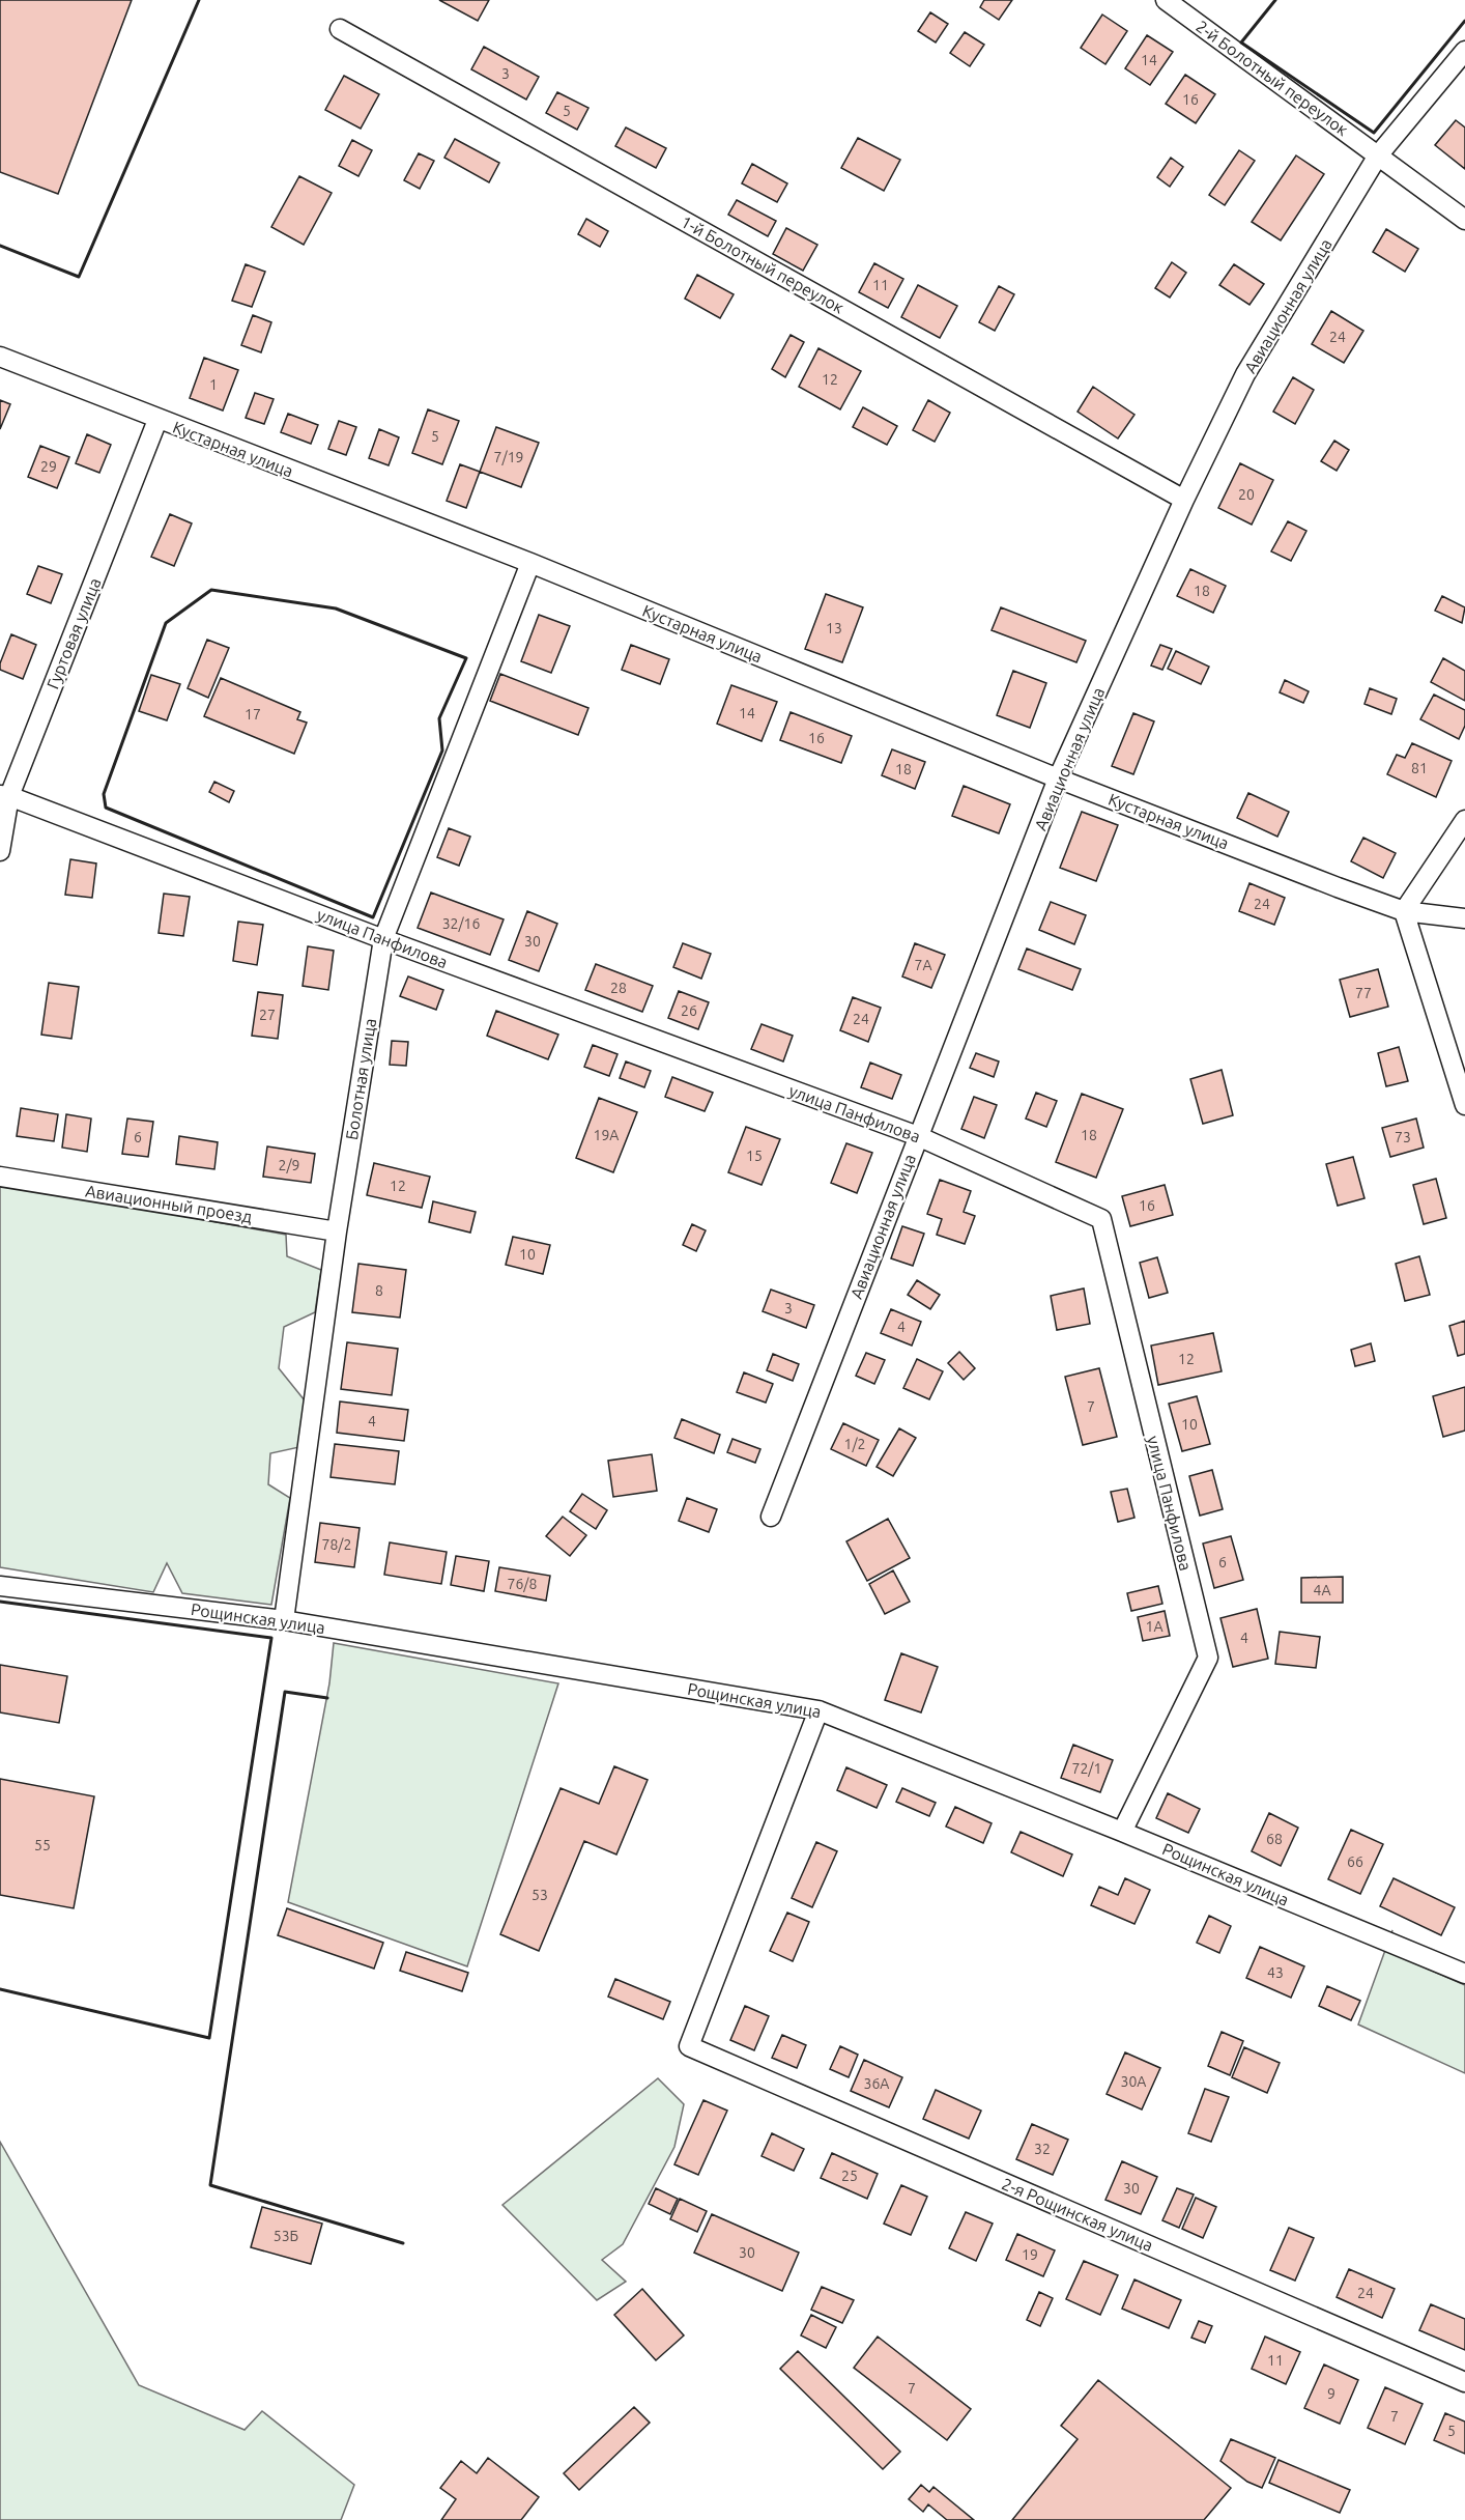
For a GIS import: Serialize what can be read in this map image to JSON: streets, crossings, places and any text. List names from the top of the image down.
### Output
{
  "streets": {
    "street": [
      "2-й Болотный переулок",
      "1-й Болотный переулок",
      "Авиационная улица",
      "Кустарная улица",
      "Гуртовая улица",
      "улица Панфилова",
      "Болотная улица",
      "Авиационный проезд",
      "Рощинская улица",
      "2-я Рощинская улица"
    ]
  },
  "crossings": [
    ["2-й Болотный переулок", "Авиационная улица"],
    ["1-й Болотный переулок", "Авиационная улица"],
    ["Авиационная улица", "Кустарная улица"],
    ["Авиационная улица", "улица Панфилова"],
    ["Кустарная улица", "Гуртовая улица"],
    ["Кустарная улица", "Болотная улица"],
    ["Гуртовая улица", "улица Панфилова"],
    ["улица Панфилова", "Болотная улица"],
    ["улица Панфилова", "Рощинская улица"],
    ["Болотная улица", "Авиационный проезд"],
    ["Болотная улица", "Рощинская улица"],
    ["Рощинская улица", "2-я Рощинская улица"]
  ],
  "house_numbers": [
    "14",
    "3",
    "16",
    "5",
    "11",
    "24",
    "12",
    "1",
    "5",
    "7/19",
    "29",
    "20",
    "18",
    "13",
    "14",
    "17",
    "16",
    "81",
    "18",
    "24",
    "32/16",
    "30",
    "7А",
    "28",
    "77",
    "26",
    "27",
    "24",
    "19А",
    "18",
    "6",
    "73",
    "15",
    "2/9",
    "12",
    "16",
    "10",
    "8",
    "3",
    "4",
    "12",
    "7",
    "4",
    "10",
    "1/2",
    "78/2",
    "6",
    "76/8",
    "4А",
    "1А",
    "4",
    "72/1",
    "68",
    "55",
    "66",
    "53",
    "43",
    "30А",
    "36А",
    "32",
    "25",
    "30",
    "53Б",
    "30",
    "19",
    "24",
    "11",
    "7",
    "9",
    "7",
    "5"
  ]
}
